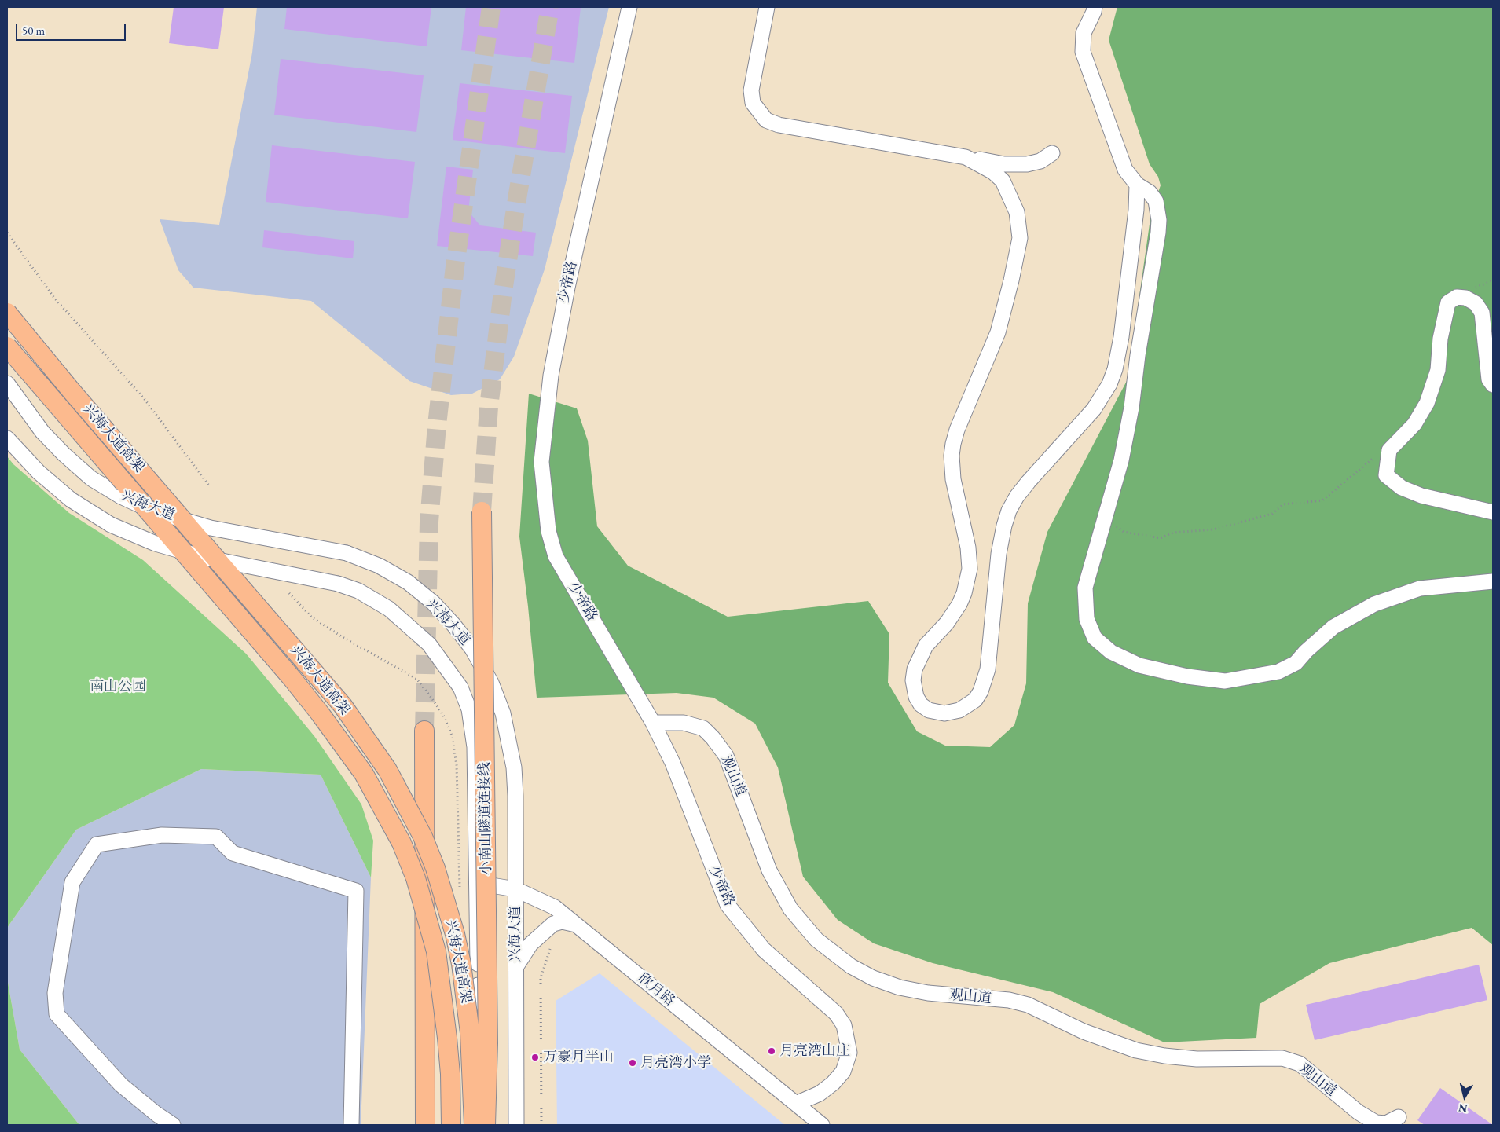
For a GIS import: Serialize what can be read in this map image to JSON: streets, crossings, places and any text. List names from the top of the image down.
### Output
{
  "streets": {
    "main road": ["兴海大道高架", "小南山隧道连接线"],
    "street": [
      "少帝路",
      "兴海大道",
      "观山道",
      "欣月路"
    ]
  },
  "crossings": [
    ["少帝路", "观山道"],
    ["少帝路", "欣月路"],
    ["兴海大道高架", "兴海大道"],
    ["兴海大道", "欣月路"]
  ],
  "parks": ["南山公园"],
  "places": ["月亮湾山庄", "万豪月半山", "月亮湾小学"],
  "scale_bar": "50 m",
  "north": "bottom"
}
